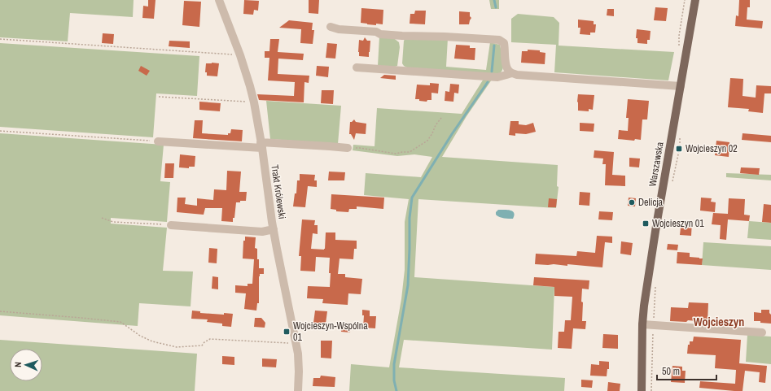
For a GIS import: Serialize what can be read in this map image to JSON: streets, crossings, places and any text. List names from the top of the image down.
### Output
{
  "streets": {
    "main road": ["Warszawska"],
    "street": ["Trakt Królewski"]
  },
  "districts": ["Wojcieszyn"],
  "places": {
    "transit": ["Wojcieszyn 02", "Wojcieszyn 01", "Wojcieszyn-Wspólna 01"],
    "other": ["Delicja"]
  },
  "scale_bar": "50 m",
  "north": "left"
}
